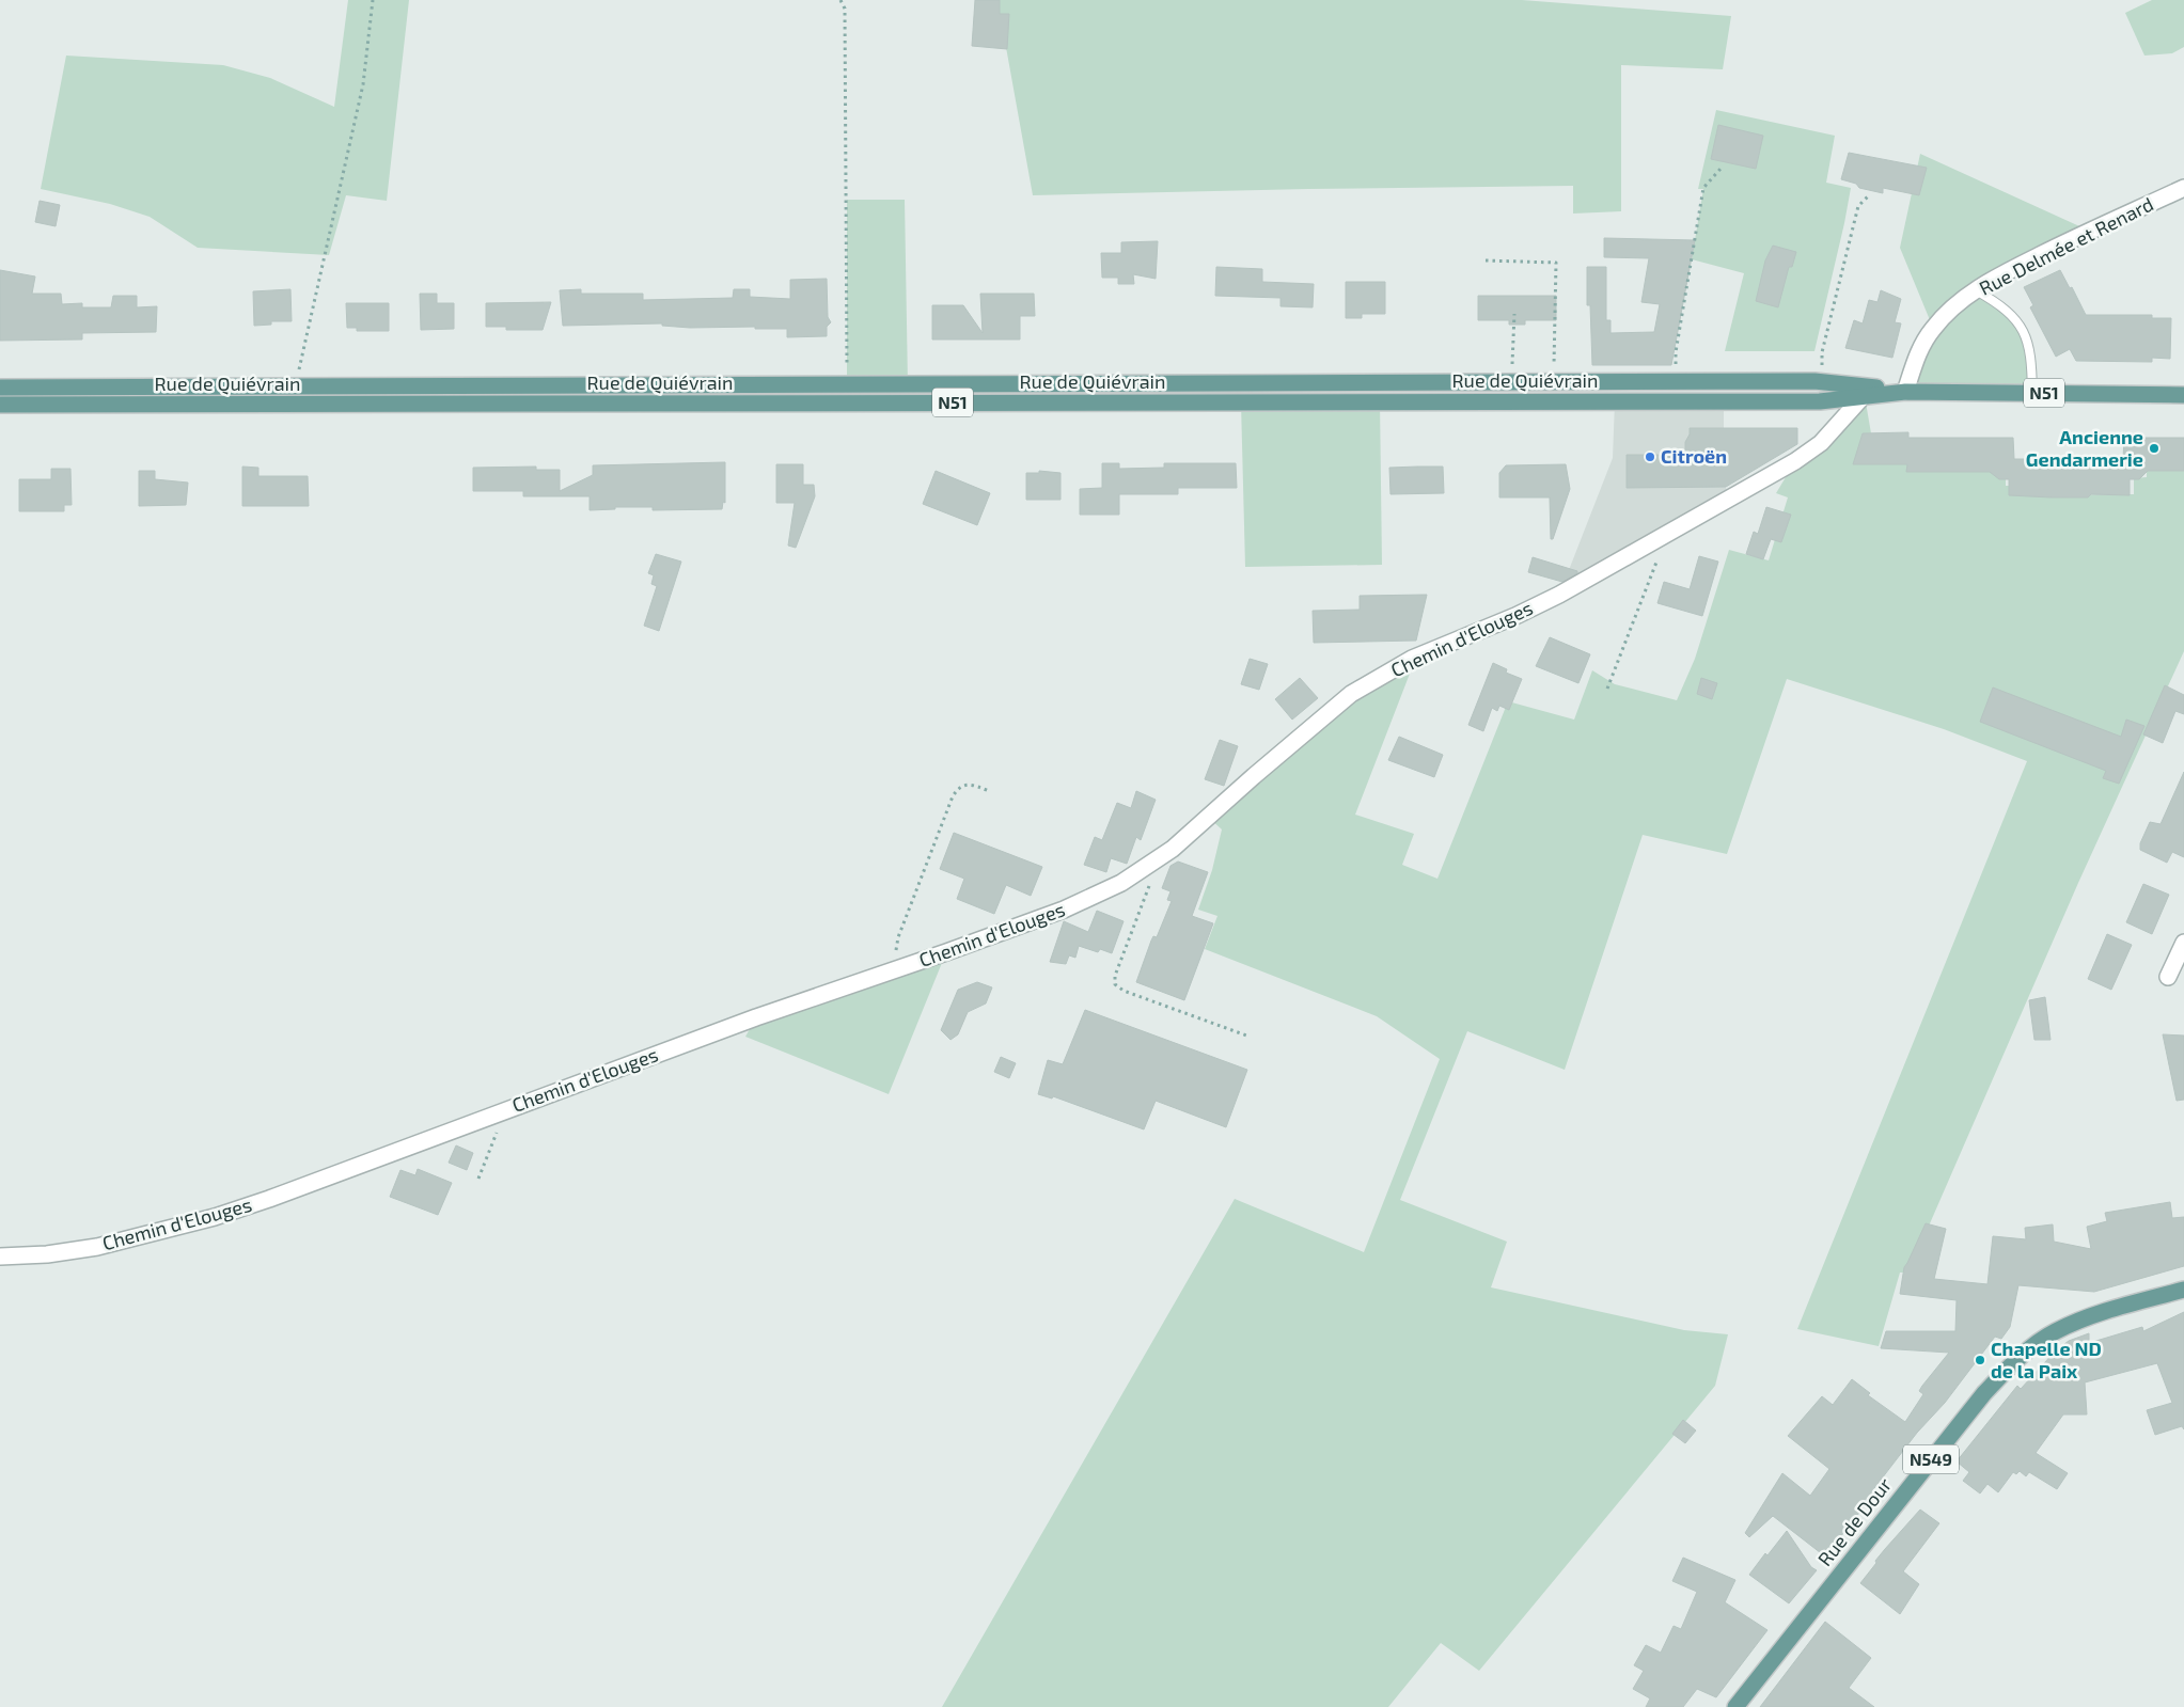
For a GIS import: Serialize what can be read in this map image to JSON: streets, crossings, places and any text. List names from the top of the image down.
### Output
{
  "streets": {
    "main road": [
      "Rue de Quiévrain",
      "N51",
      "N549",
      "Rue de Dour"
    ],
    "street": ["Rue Delmée et Renard", "Chemin d'Elouges"]
  },
  "crossings": [
    ["Rue Delmée et Renard", "N51"],
    ["Rue de Quiévrain", "N51"],
    ["Rue de Quiévrain", "Chemin d'Elouges"],
    ["N51", "Chemin d'Elouges"]
  ],
  "places": ["Ancienne Gendarmerie", "Citroën", "Chapelle ND de la Paix"]
}
